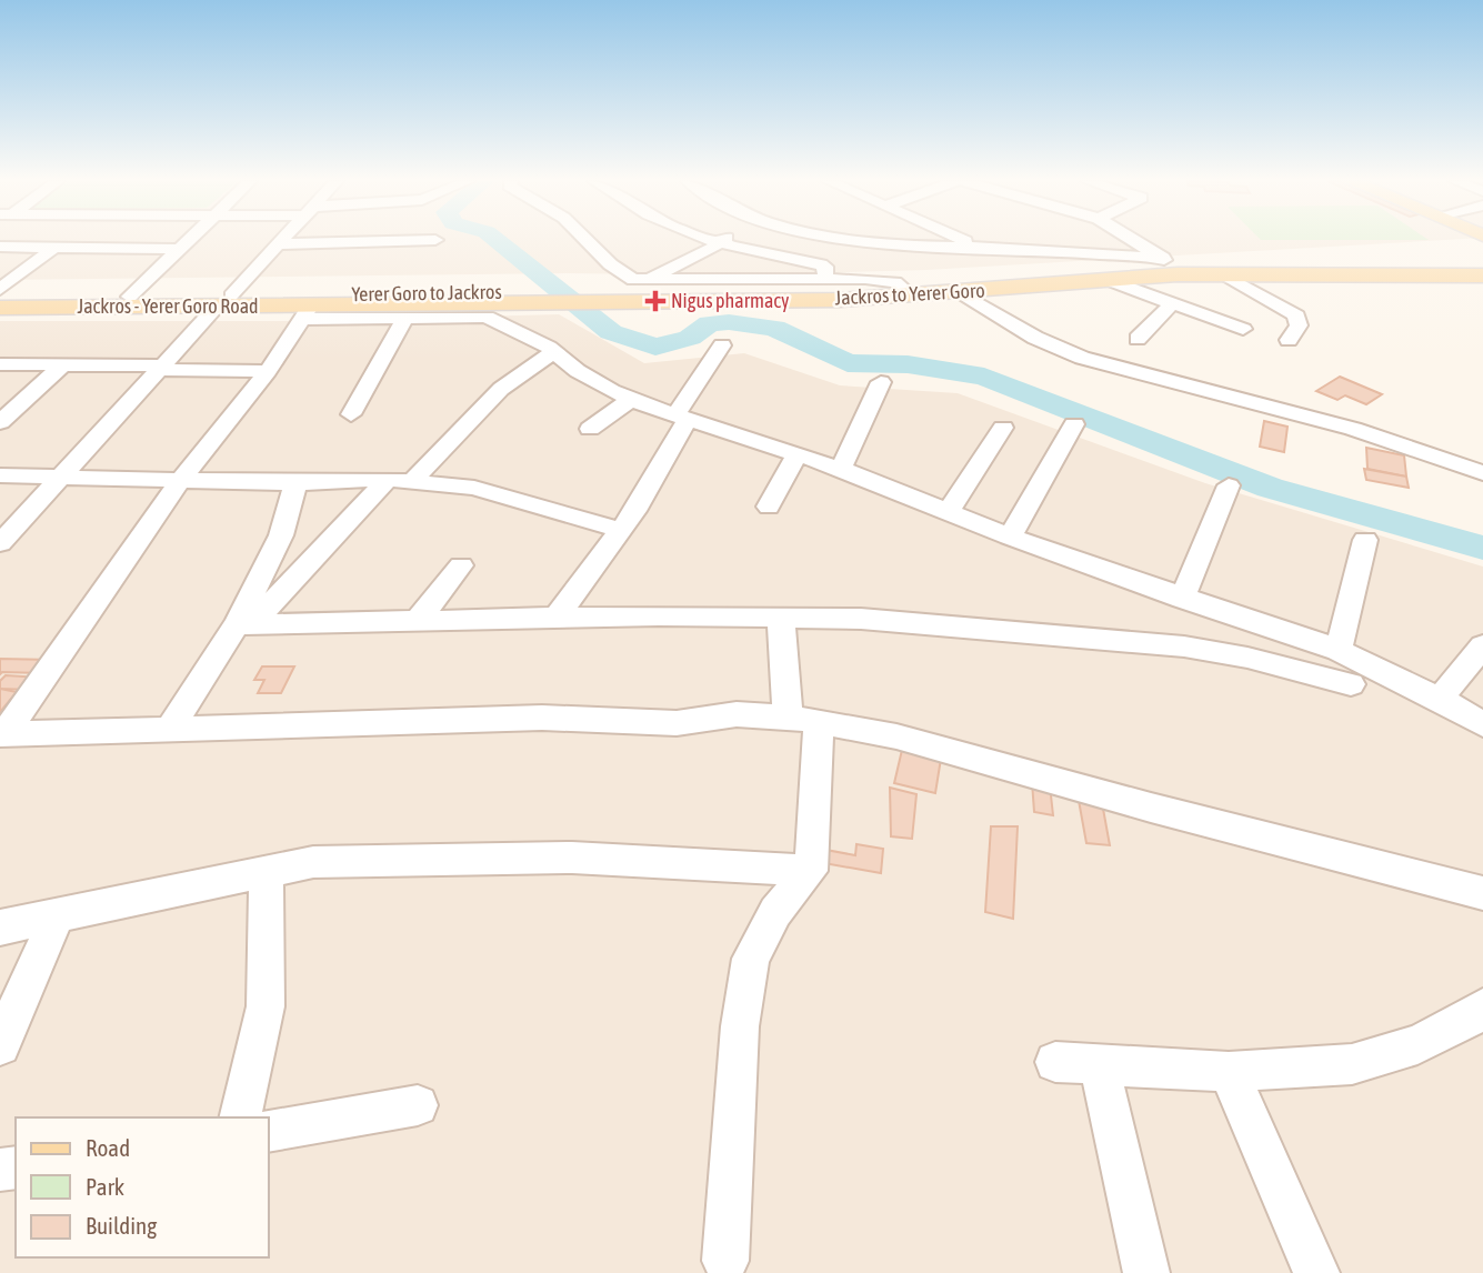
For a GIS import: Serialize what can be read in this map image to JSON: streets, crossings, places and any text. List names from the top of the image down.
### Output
{
  "streets": {
    "main road": ["Yerer Goro to Jackros", "Jackros to Yerer Goro", "Jackros - Yerer Goro Road"]
  },
  "crossings": [
    ["Yerer Goro to Jackros", "Jackros - Yerer Goro Road"],
    ["Jackros to Yerer Goro", "Jackros - Yerer Goro Road"]
  ],
  "places": {
    "health": ["Nigus pharmacy"]
  },
  "legend": ["Road", "Park", "Building"]
}
